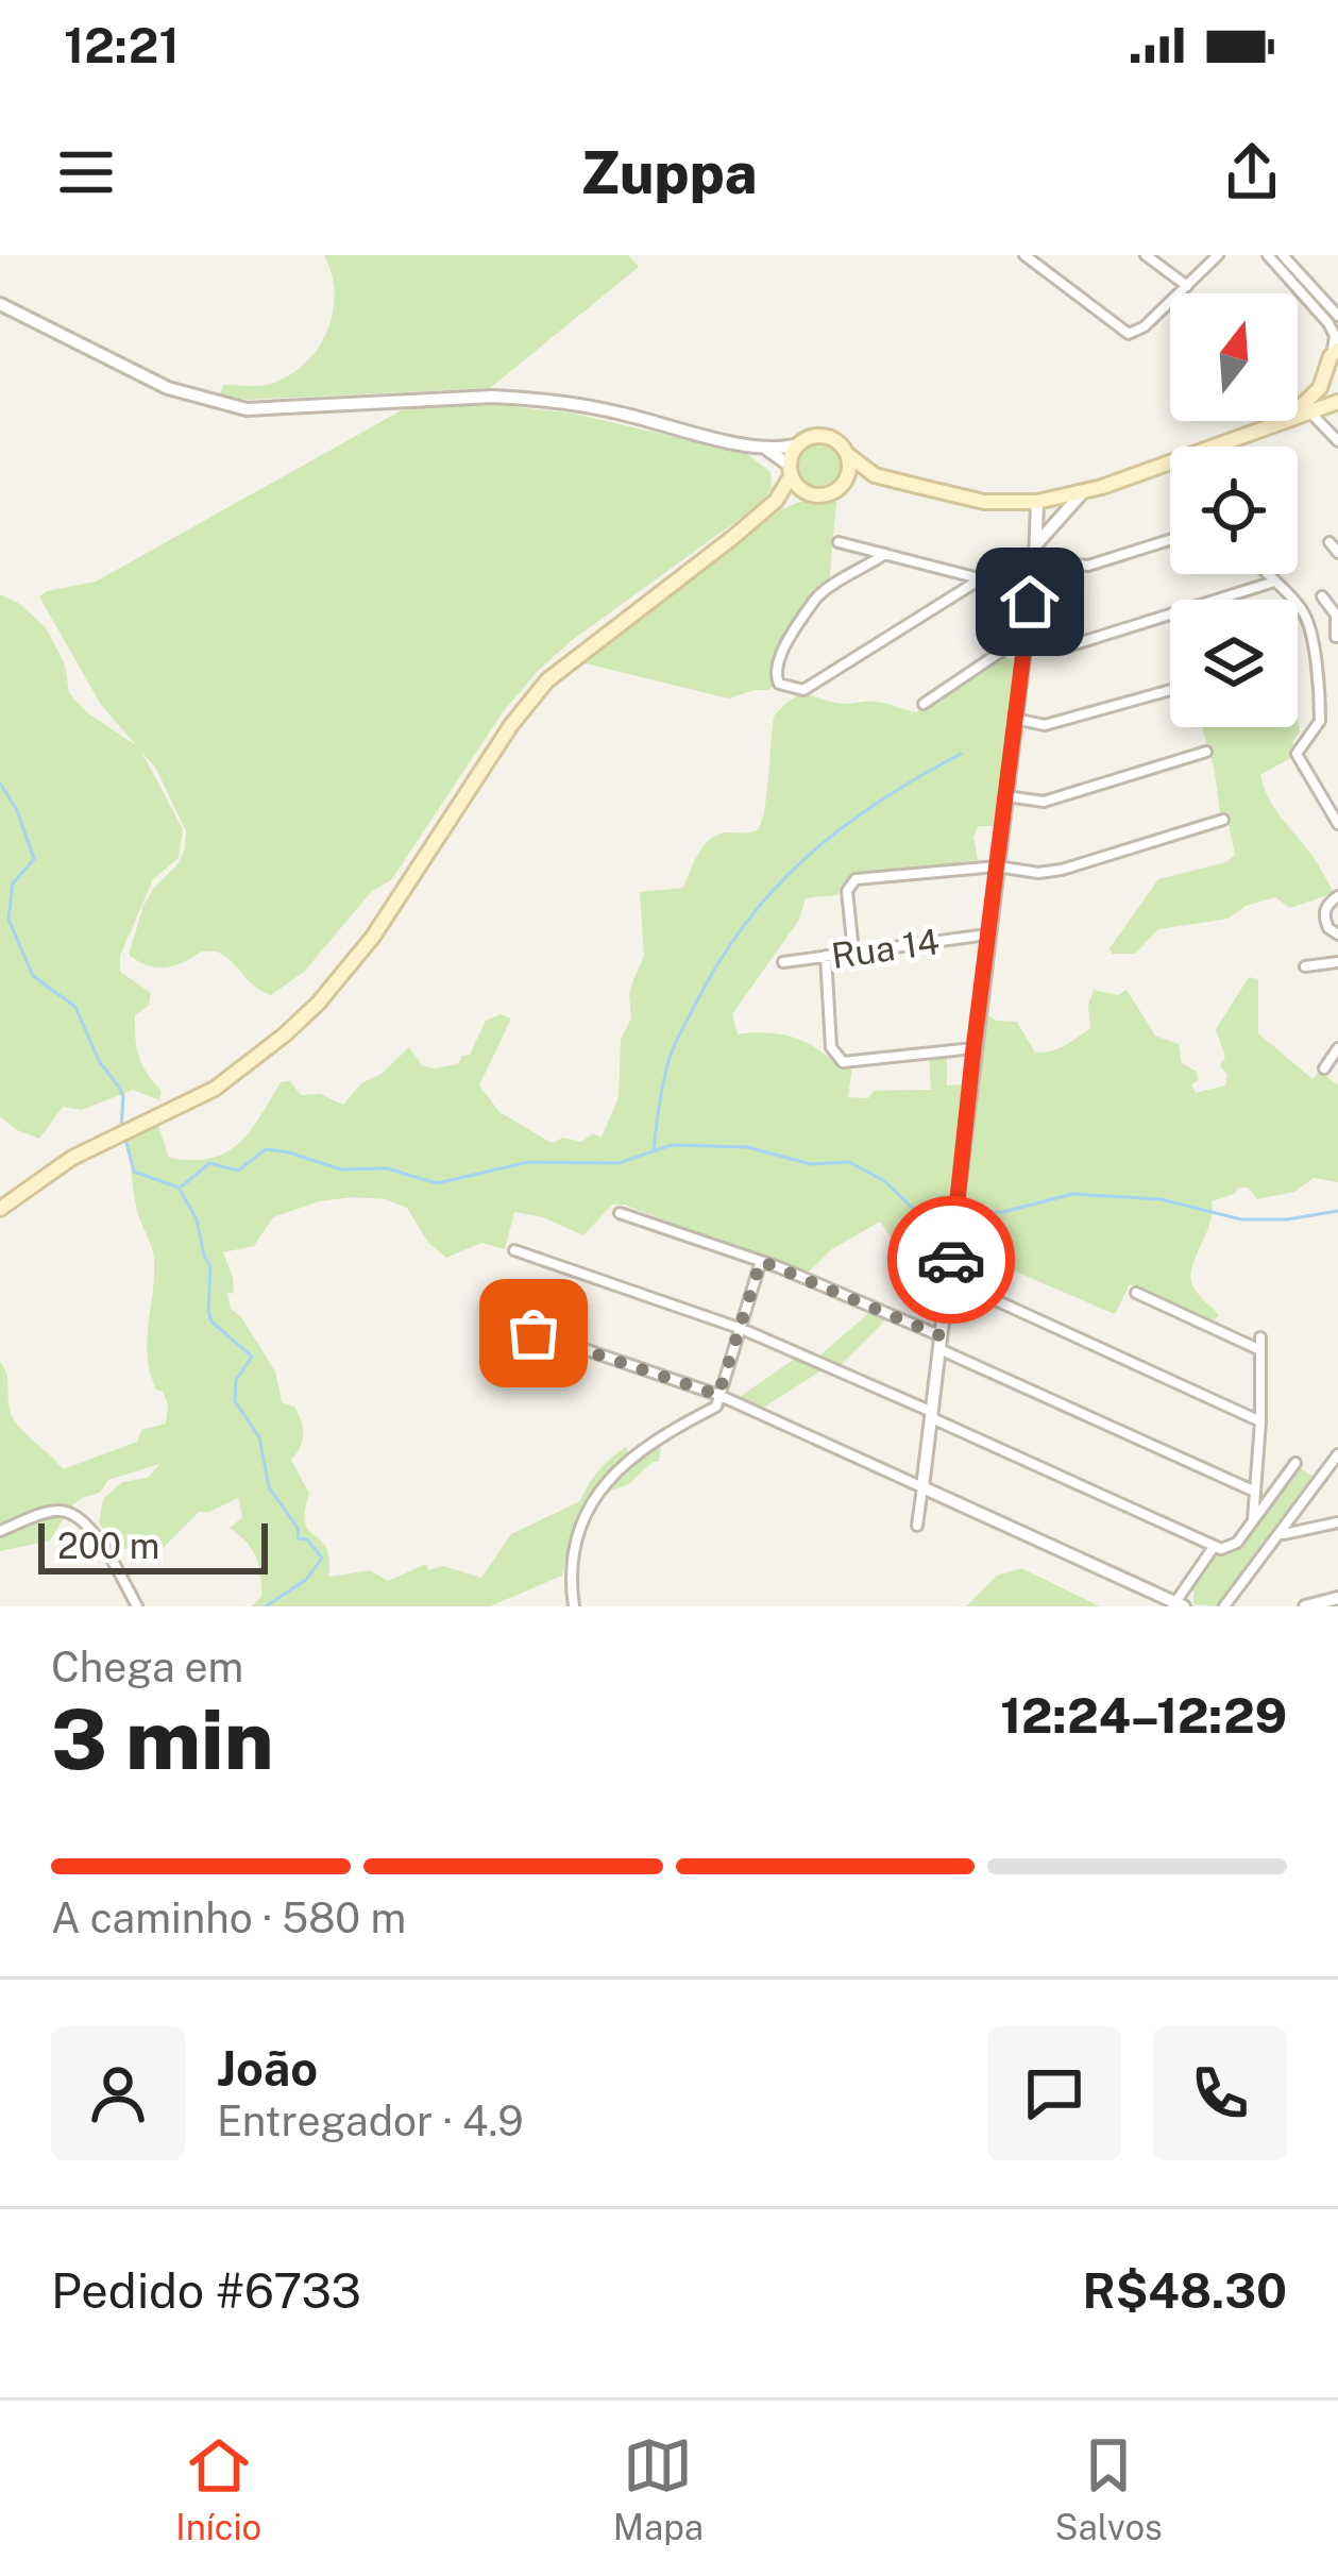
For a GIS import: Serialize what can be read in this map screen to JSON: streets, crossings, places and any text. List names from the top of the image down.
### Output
{
  "streets": {
    "street": ["Rua 14"]
  },
  "scale_bar": "200 m",
  "north": "top",
  "page": {
    "status": "12:21",
    "header": "Zuppa",
    "scale": "200 m",
    "heading": ["3 min", "Chega em", "12:24–12:29"],
    "panel": [
      "João",
      "Entregador · 4.9",
      "Pedido #6733",
      "R$48.30"
    ],
    "bar": "A caminho · 580 m",
    "tabs": ["Início", "Mapa", "Salvos"]
  }
}
